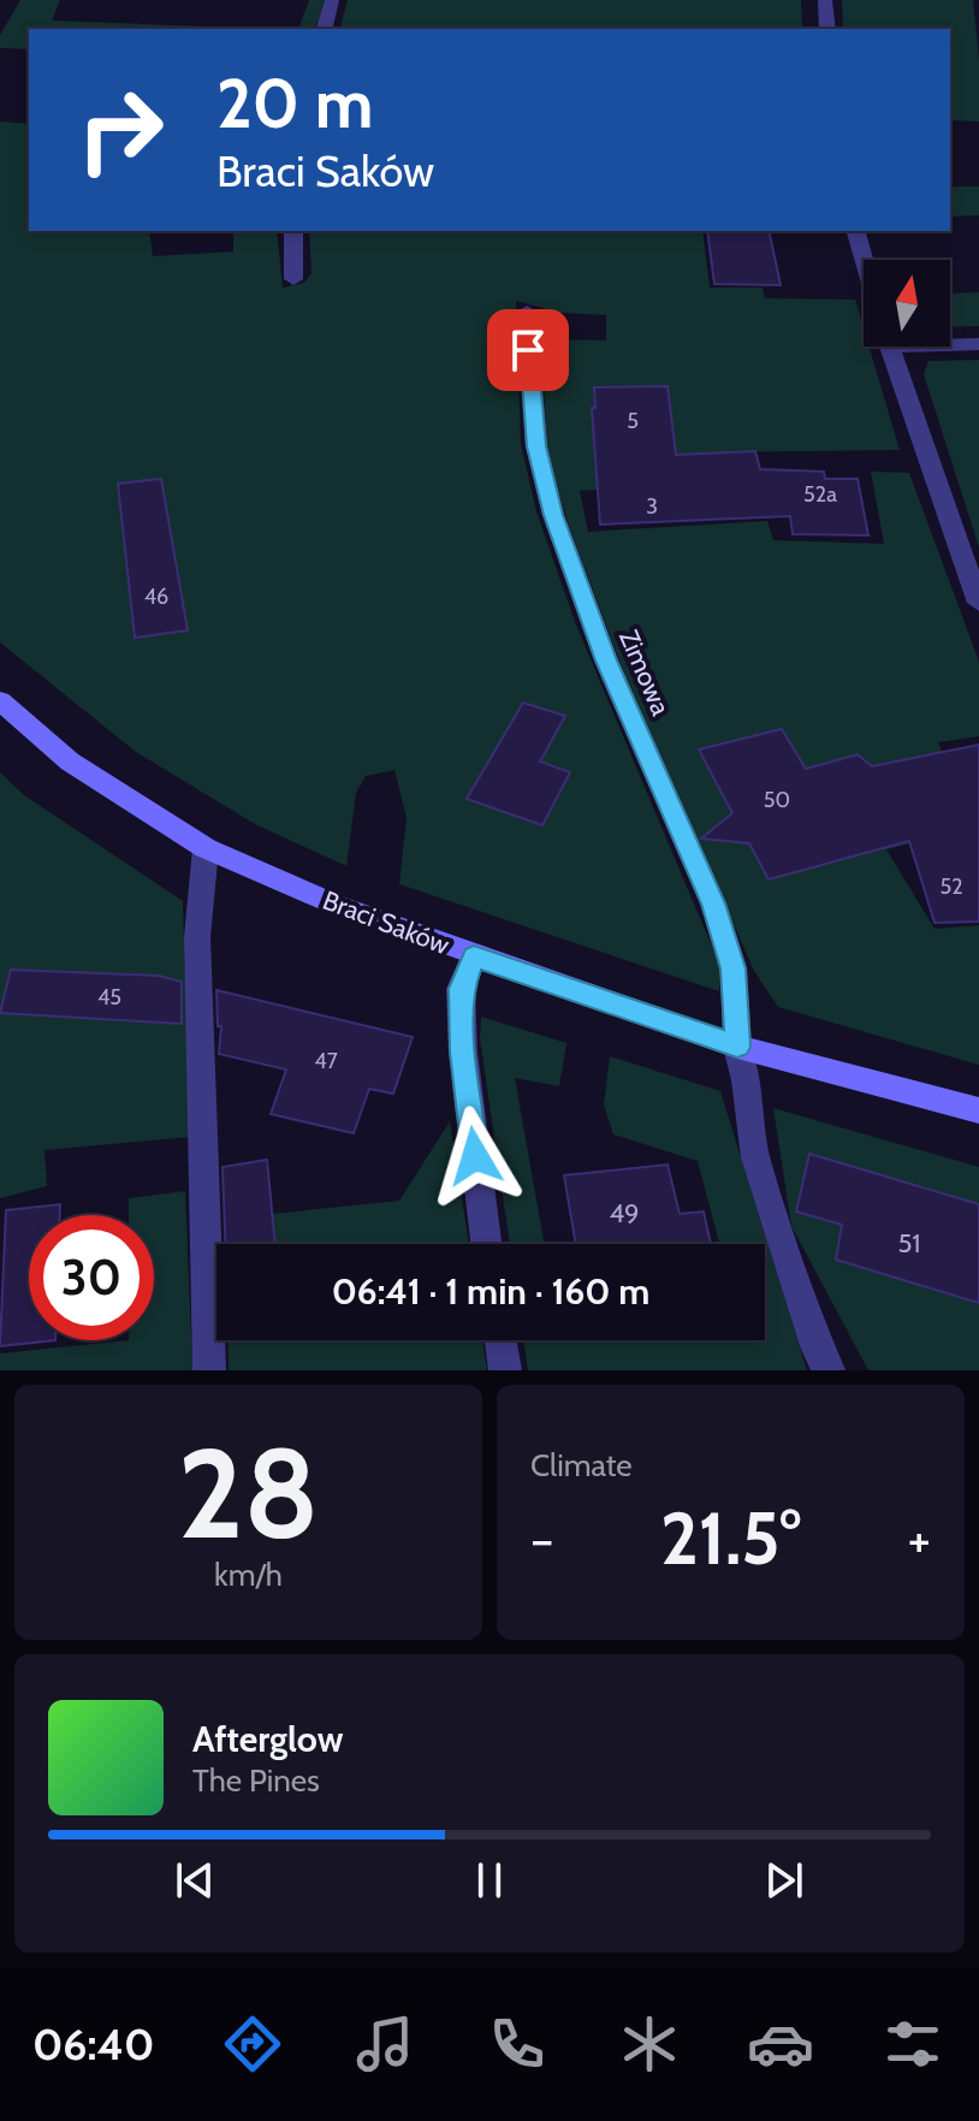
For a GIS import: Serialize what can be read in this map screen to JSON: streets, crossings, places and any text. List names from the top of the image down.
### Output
{
  "streets": {
    "street": ["Zimowa", "Braci Saków"]
  },
  "crossings": [
    ["Zimowa", "Braci Saków"]
  ],
  "house_numbers": [
    "5",
    "52a",
    "3",
    "46",
    "50",
    "52",
    "45",
    "47",
    "49",
    "51"
  ],
  "north": "top",
  "page": {
    "turn": ["20 m", "Braci Saków"],
    "limit": "30",
    "trip": "06:41 · 1 min · 160 m",
    "tile": [
      ["28", "km/h"],
      "Climate"
    ],
    "heat": ["−", "21.5°", "+"],
    "song": ["Afterglow", "The Pines"],
    "tabs": "06:40"
  }
}
